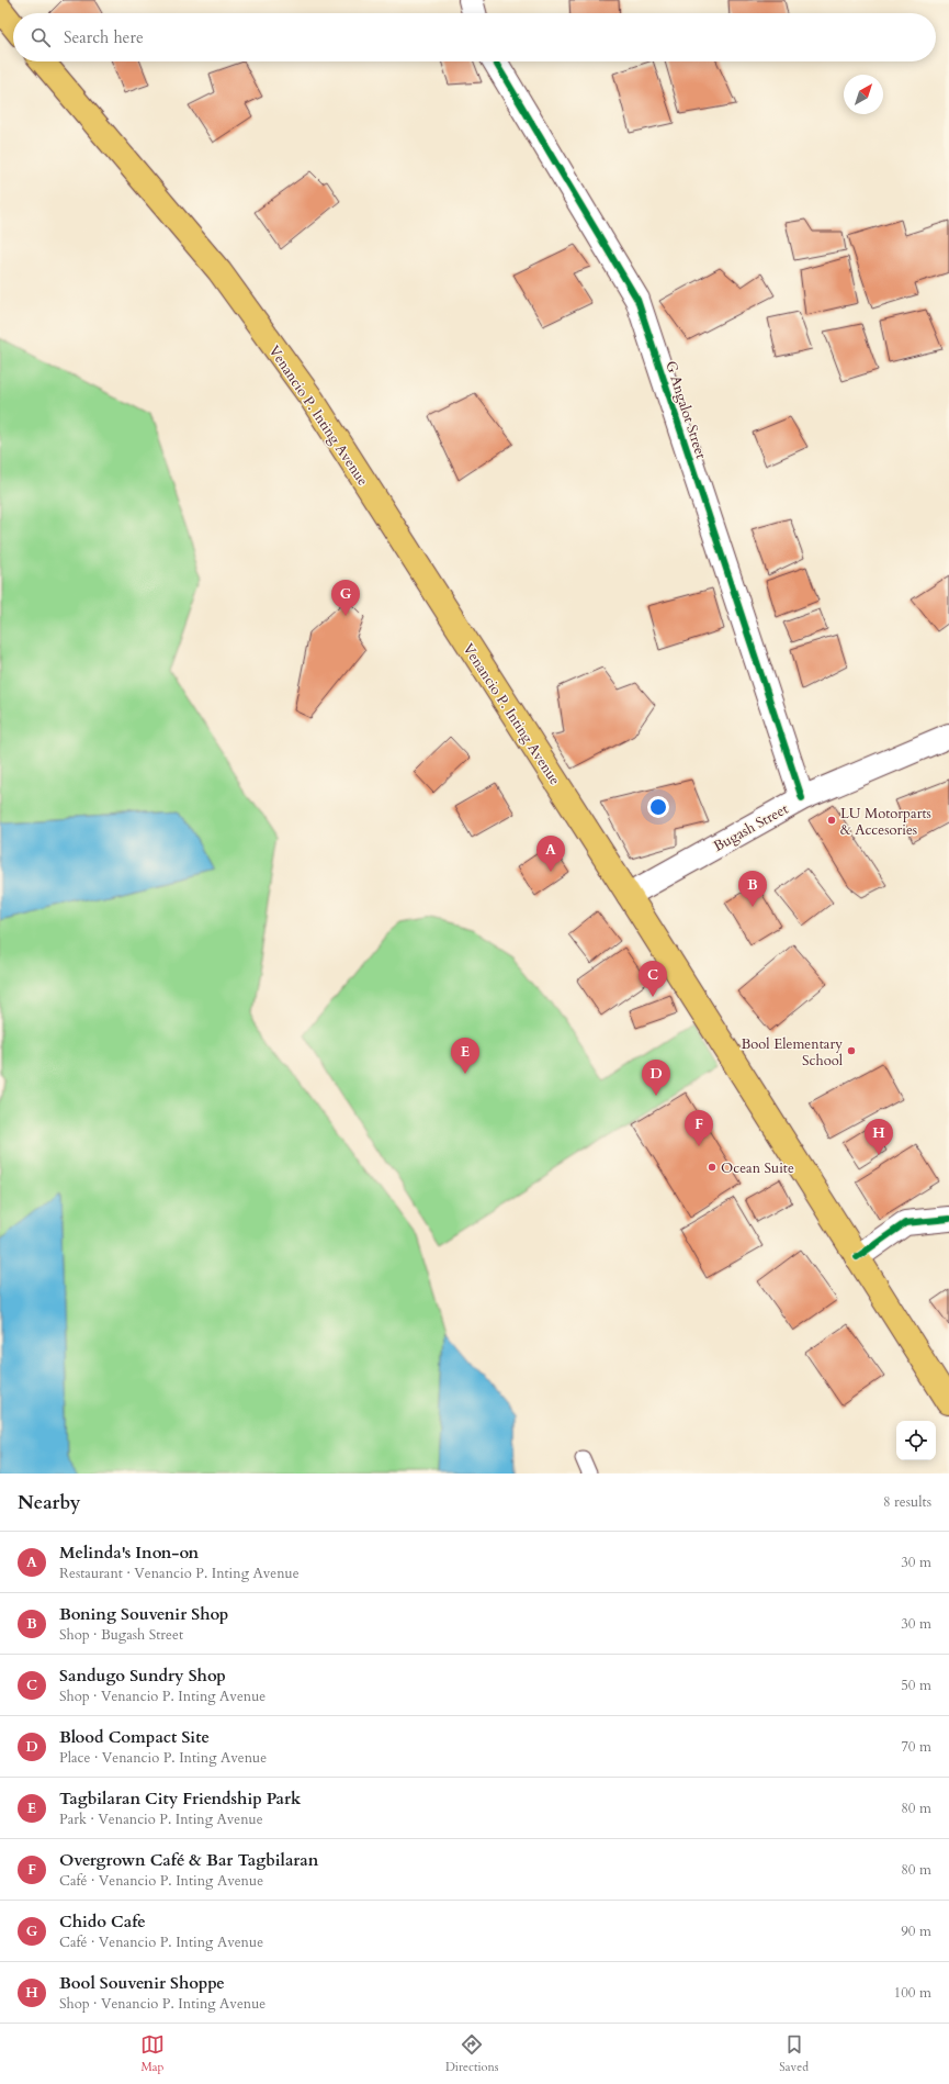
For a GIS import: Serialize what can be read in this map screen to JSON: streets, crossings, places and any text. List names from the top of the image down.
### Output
{
  "streets": {
    "main road": ["Venancio P. Inting Avenue"],
    "street": ["G Angalot Street", "Bugash Street"]
  },
  "crossings": [
    ["G Angalot Street", "Bugash Street"],
    ["Venancio P. Inting Avenue", "Bugash Street"]
  ],
  "places": ["LU Motorparts & Accesories", "Bool Elementary School", "Ocean Suite"],
  "north": "top right",
  "page": {
    "search": "Search here",
    "pins": [
      "G",
      "A",
      "B",
      "C",
      "E",
      "D",
      "F",
      "H"
    ],
    "heading": ["Nearby", "8 results"],
    "list": [
      {
        "mark": "A",
        "name": "Melinda's Inon-on",
        "note": "Restaurant · Venancio P. Inting Avenue",
        "value": "30 m"
      },
      {
        "mark": "B",
        "name": "Boning Souvenir Shop",
        "note": "Shop · Bugash Street",
        "value": "30 m"
      },
      {
        "mark": "C",
        "name": "Sandugo Sundry Shop",
        "note": "Shop · Venancio P. Inting Avenue",
        "value": "50 m"
      },
      {
        "mark": "D",
        "name": "Blood Compact Site",
        "note": "Place · Venancio P. Inting Avenue",
        "value": "70 m"
      },
      {
        "mark": "E",
        "name": "Tagbilaran City Friendship Park",
        "note": "Park · Venancio P. Inting Avenue",
        "value": "80 m"
      },
      {
        "mark": "F",
        "name": "Overgrown Café & Bar Tagbilaran",
        "note": "Café · Venancio P. Inting Avenue",
        "value": "80 m"
      },
      {
        "mark": "G",
        "name": "Chido Cafe",
        "note": "Café · Venancio P. Inting Avenue",
        "value": "90 m"
      },
      {
        "mark": "H",
        "name": "Bool Souvenir Shoppe",
        "note": "Shop · Venancio P. Inting Avenue",
        "value": "100 m"
      }
    ],
    "nav": ["Map", "Directions", "Saved"]
  }
}
